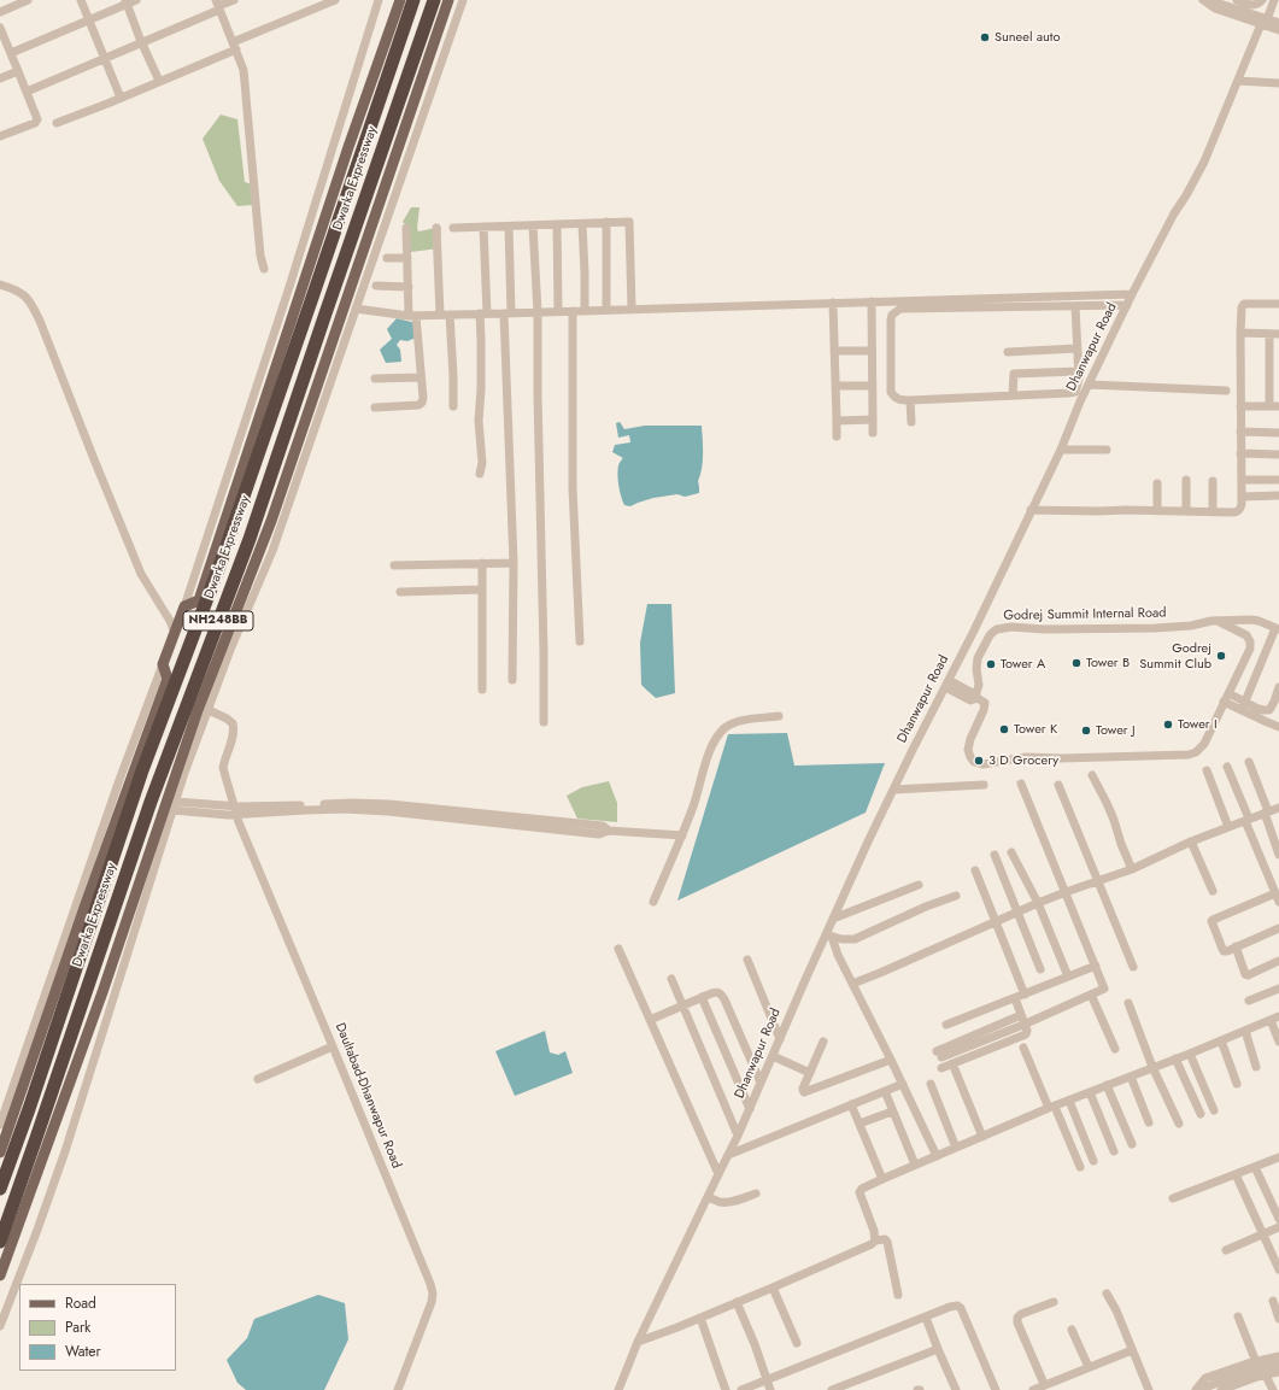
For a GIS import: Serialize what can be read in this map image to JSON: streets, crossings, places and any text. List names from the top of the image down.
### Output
{
  "streets": {
    "highway": ["Dwarka Expressway", "NH248BB"],
    "street": ["Dhanwapur Road", "Godrej Summit Internal Road", "Daultabad-Dhanwapur Road"]
  },
  "places": [
    "Suneel auto",
    "Godrej Summit Club",
    "Tower B",
    "Tower A",
    "Tower I",
    "Tower K",
    "Tower J",
    "3 D Grocery"
  ],
  "legend": ["Road", "Park", "Water"]
}
